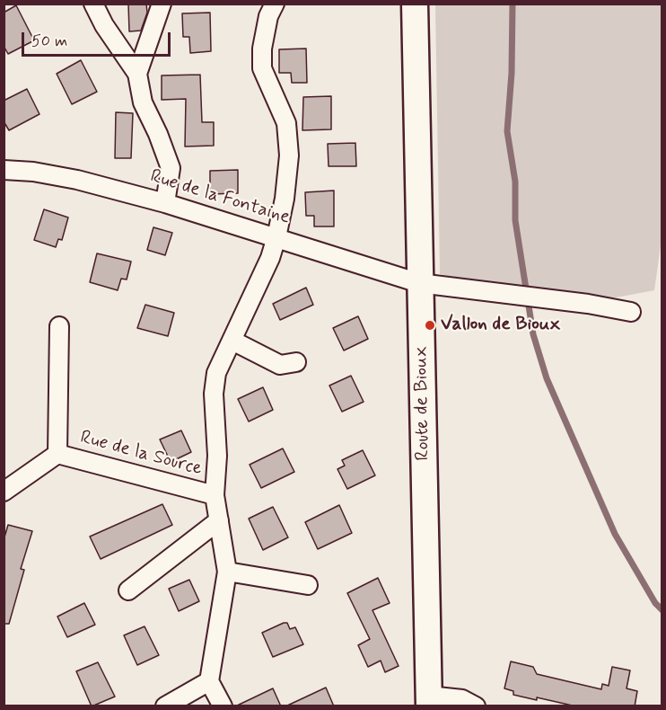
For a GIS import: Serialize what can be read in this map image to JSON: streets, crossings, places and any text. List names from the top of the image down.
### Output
{
  "streets": {
    "main road": ["Route de Bioux"],
    "street": ["Rue de la Fontaine", "Rue de la Source"]
  },
  "crossings": [
    ["Rue de la Fontaine", "Route de Bioux"]
  ],
  "places": ["Vallon de Bioux"],
  "scale_bar": "50 m"
}
